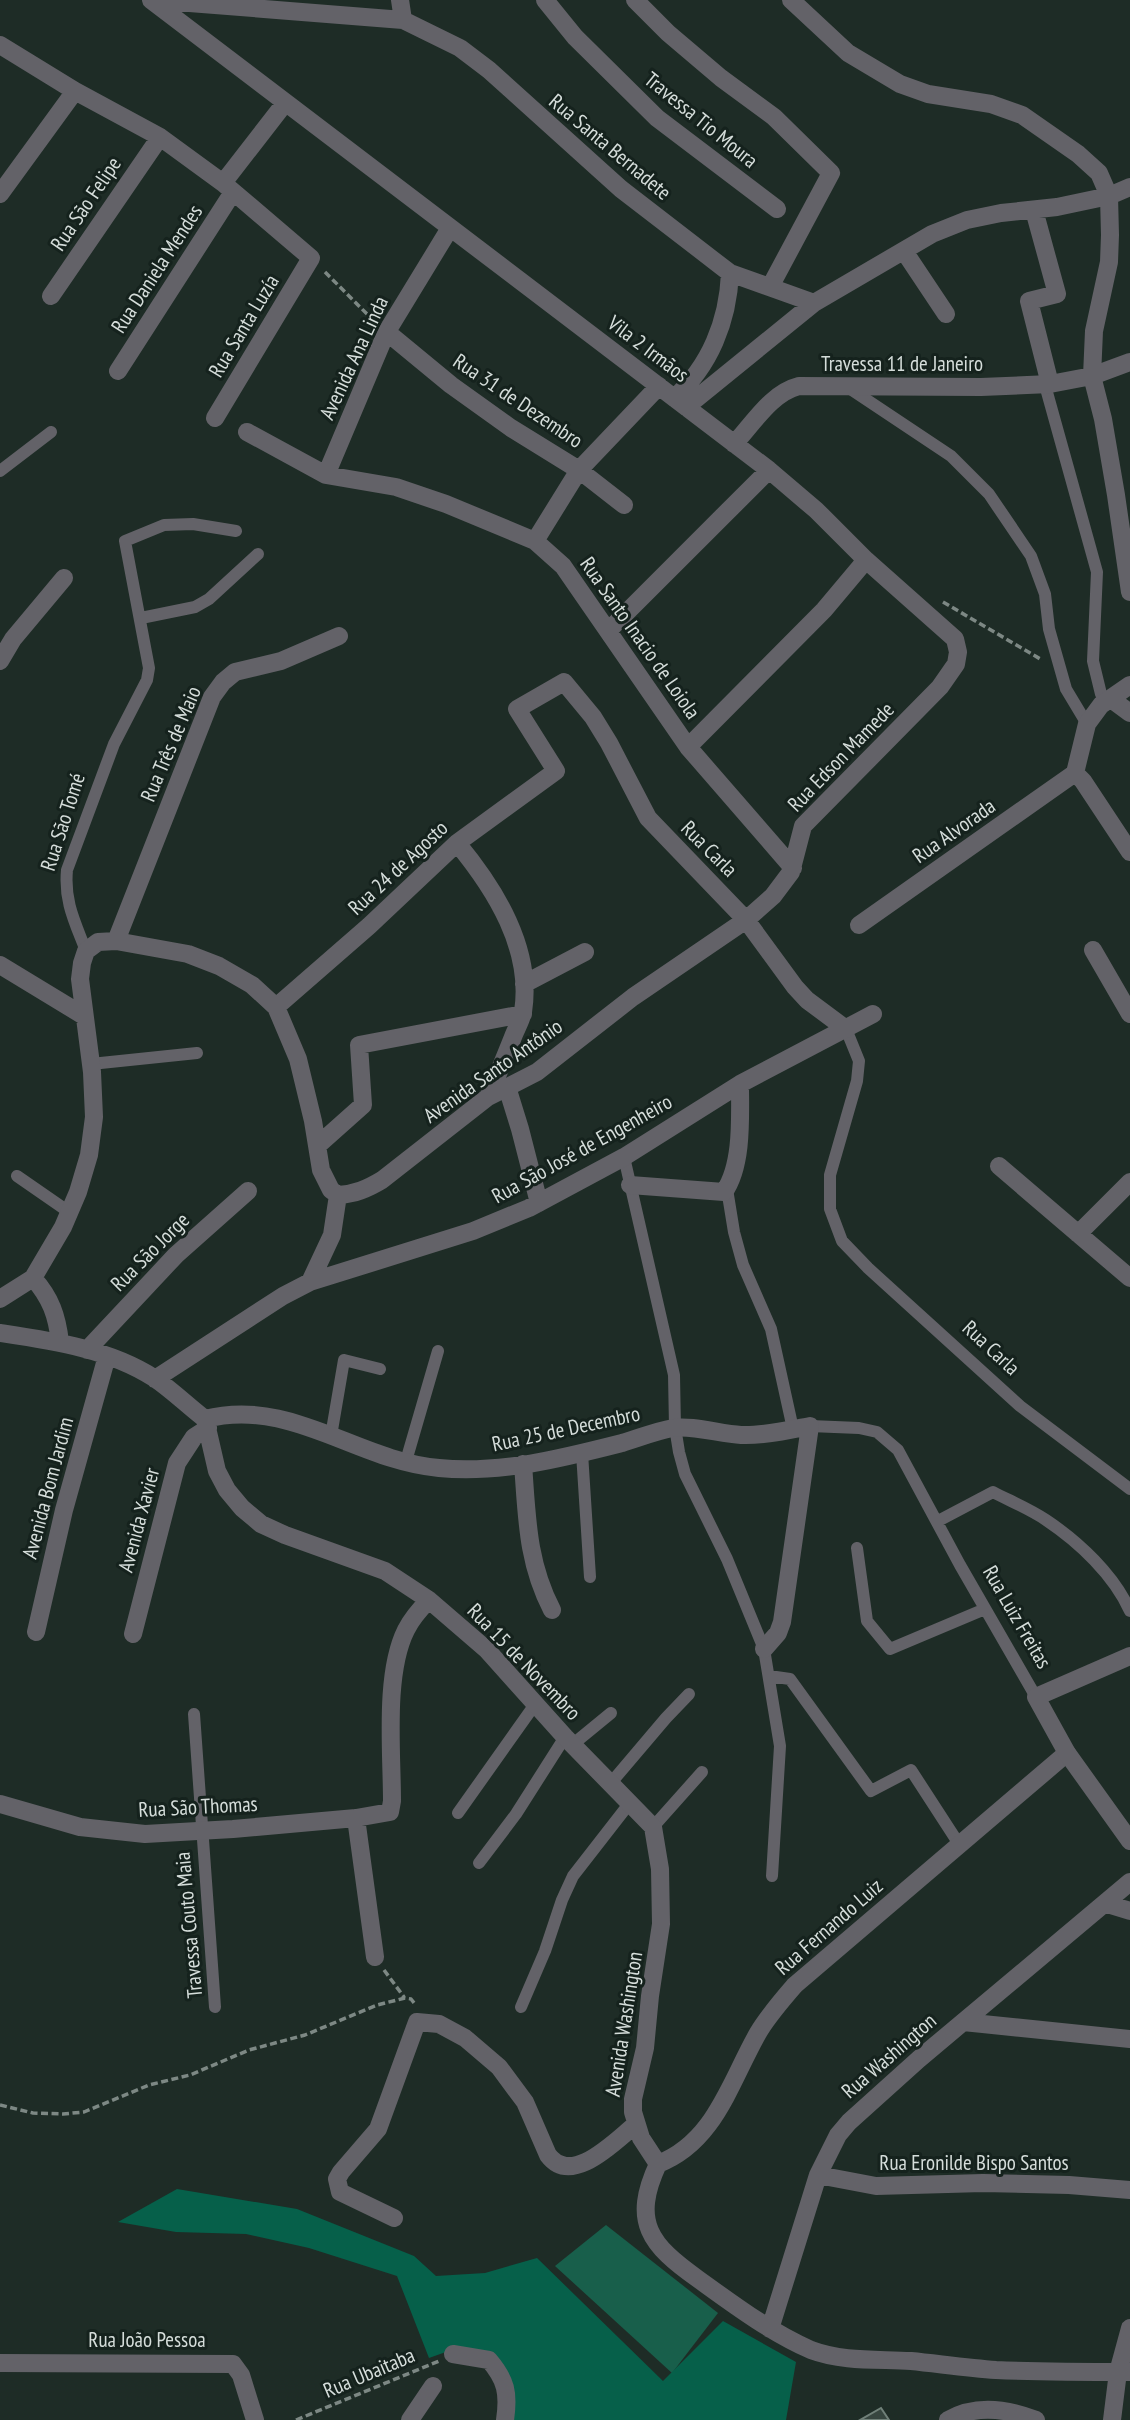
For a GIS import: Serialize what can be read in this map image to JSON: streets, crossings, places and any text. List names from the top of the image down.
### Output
{
  "streets": {
    "street": [
      "Travessa Tio Moura",
      "Rua Santa Bernadete",
      "Rua São Felipe",
      "Rua Daniela Mendes",
      "Rua Santa Luzía",
      "Vila 2 Irmãos",
      "Avenida Ana Linda",
      "Travessa 11 de Janeiro",
      "Rua 31 de Dezembro",
      "Rua Santo Inacio de Loiola",
      "Rua Três de Maio",
      "Rua Edson Mamede",
      "Rua Alvorada",
      "Rua Carla",
      "Rua 24 de Agosto",
      "Avenida Santo Antônio",
      "Rua São José de Engenheiro",
      "Rua São Jorge",
      "Rua 25 de Decembro",
      "Avenida Bom Jardim",
      "Avenida Xavier",
      "Rua Luiz Freitas",
      "Rua 15 de Novembro",
      "Rua São Thomas",
      "Rua Fernando Luiz",
      "Avenida Washington",
      "Rua Washington",
      "Rua Eronilde Bispo Santos",
      "Rua João Pessoa"
    ],
    "lane": ["Rua São Tomé", "Travessa Couto Maia"],
    "path": ["Rua Ubaitaba"]
  },
  "crossings": [
    ["Rua Daniela Mendes", "Vila 2 Irmãos"],
    ["Vila 2 Irmãos", "Avenida Ana Linda"],
    ["Vila 2 Irmãos", "Travessa 11 de Janeiro"],
    ["Vila 2 Irmãos", "Rua Edson Mamede"],
    ["Avenida Ana Linda", "Rua 31 de Dezembro"],
    ["Avenida Ana Linda", "Rua Santo Inacio de Loiola"],
    ["Rua Santo Inacio de Loiola", "Rua Edson Mamede"],
    ["Rua Edson Mamede", "Rua Carla"],
    ["Rua Edson Mamede", "Avenida Santo Antônio"],
    ["Rua Carla", "Rua 24 de Agosto"],
    ["Rua Carla", "Avenida Santo Antônio"],
    ["Rua Carla", "Rua São José de Engenheiro"],
    ["Rua 25 de Decembro", "Avenida Xavier"],
    ["Rua 25 de Decembro", "Rua Luiz Freitas"],
    ["Rua 25 de Decembro", "Rua 15 de Novembro"],
    ["Avenida Xavier", "Rua 15 de Novembro"],
    ["Rua Luiz Freitas", "Rua Fernando Luiz"],
    ["Rua 15 de Novembro", "Rua São Thomas"],
    ["Rua 15 de Novembro", "Avenida Washington"],
    ["Rua São Thomas", "Travessa Couto Maia"],
    ["Rua Fernando Luiz", "Avenida Washington"],
    ["Rua Washington", "Rua Eronilde Bispo Santos"]
  ]
}
